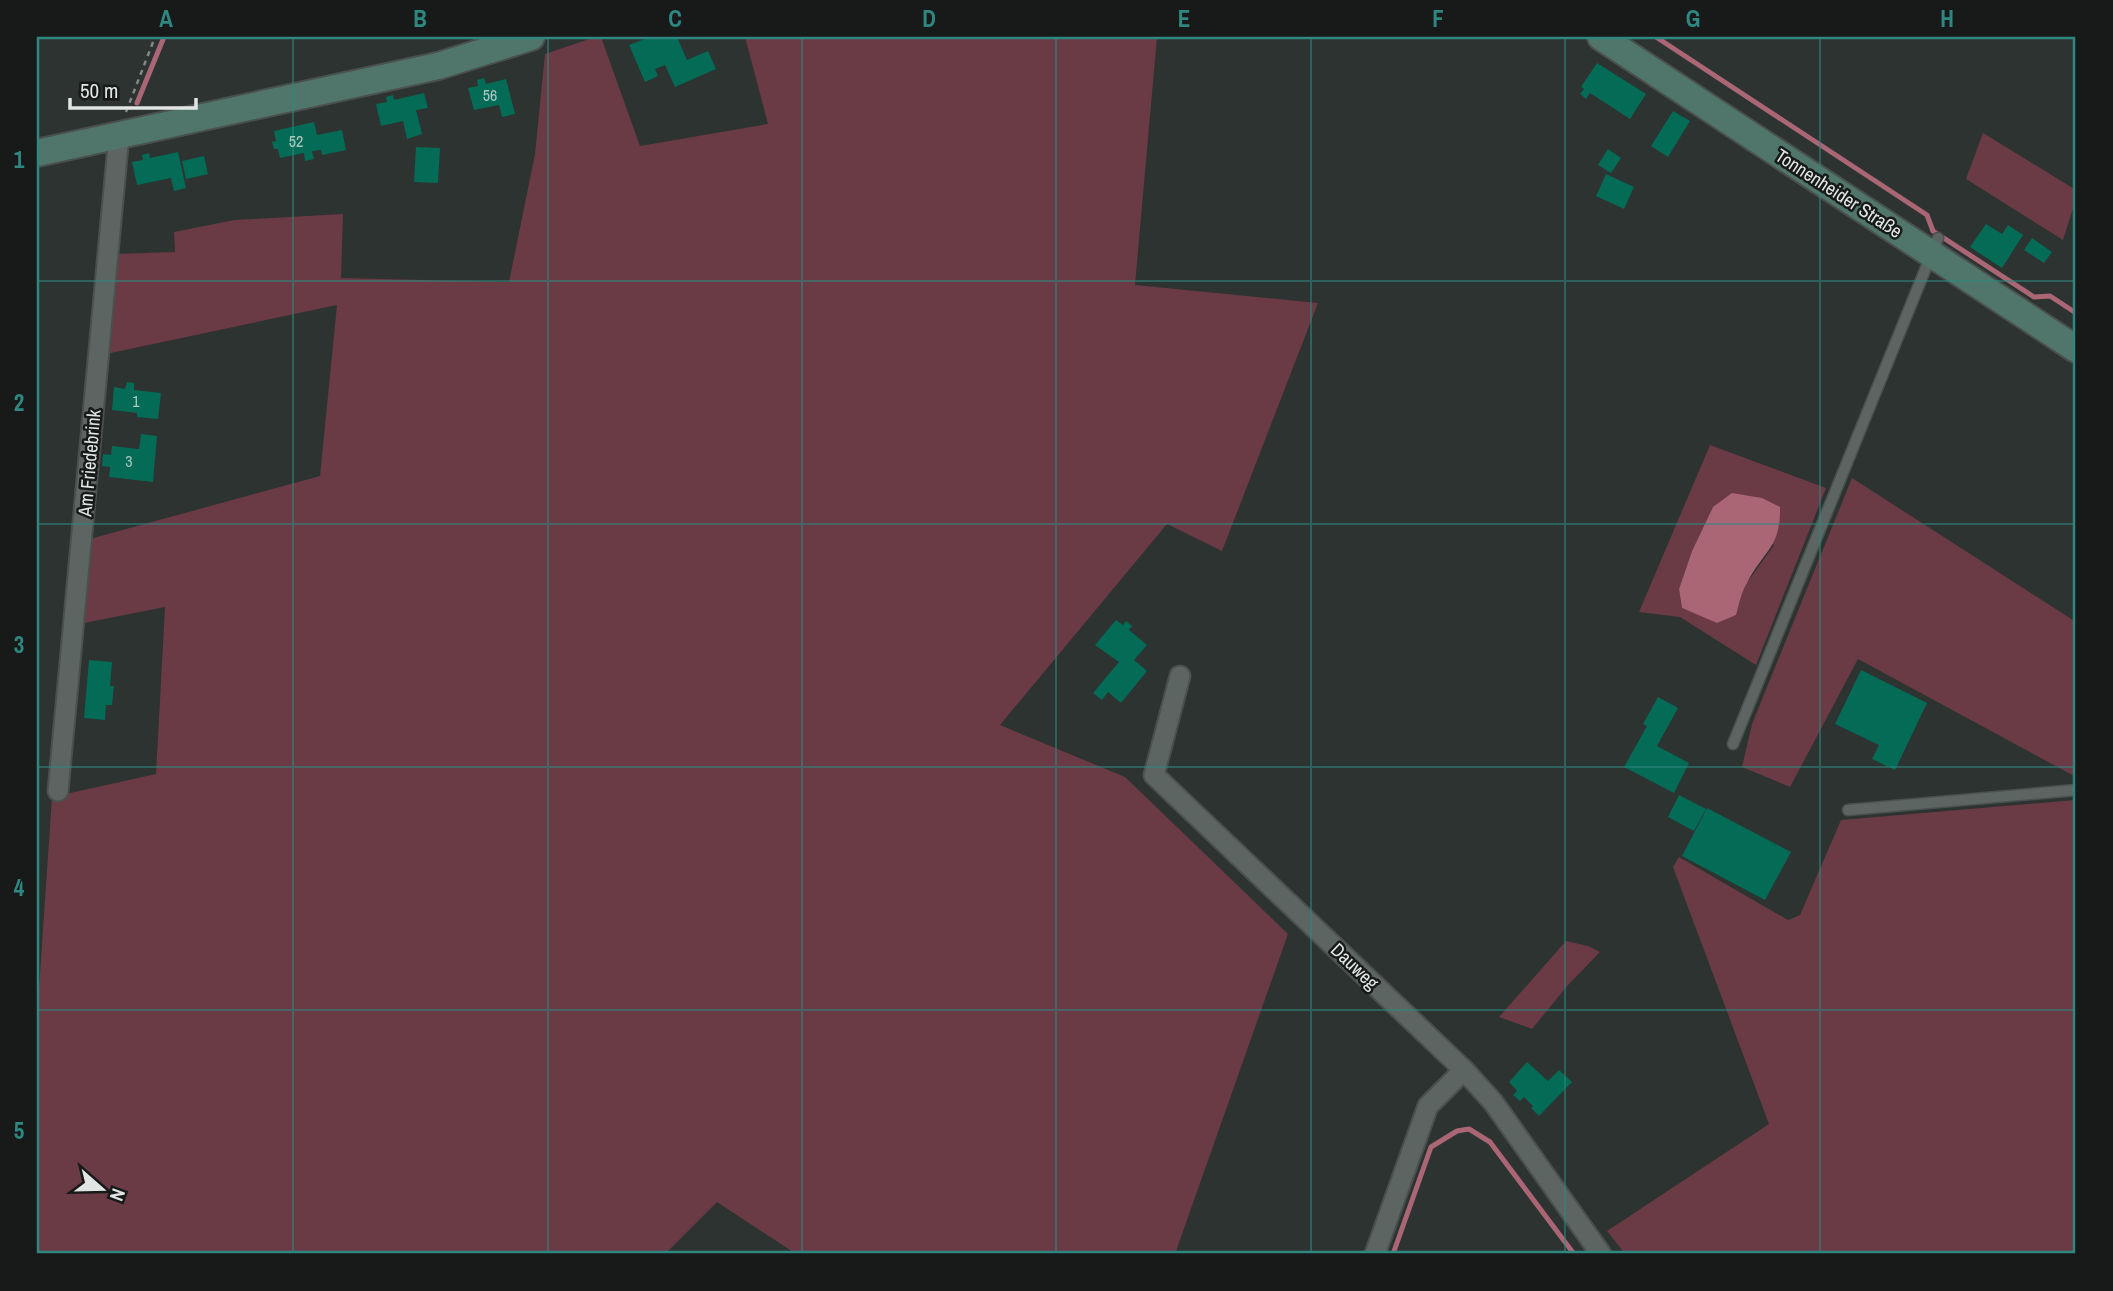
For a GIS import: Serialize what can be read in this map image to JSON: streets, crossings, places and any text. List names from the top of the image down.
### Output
{
  "streets": {
    "street": ["Tonnenheider Straße", "Am Friedebrink", "Dauweg"]
  },
  "house_numbers": [
    "56",
    "52",
    "1",
    "3"
  ],
  "scale_bar": "50 m",
  "north": "right",
  "grid": {
    "columns": [
      "A",
      "B",
      "C",
      "D",
      "E",
      "F",
      "G",
      "H"
    ],
    "rows": [
      "1",
      "2",
      "3",
      "4",
      "5"
    ]
  }
}
